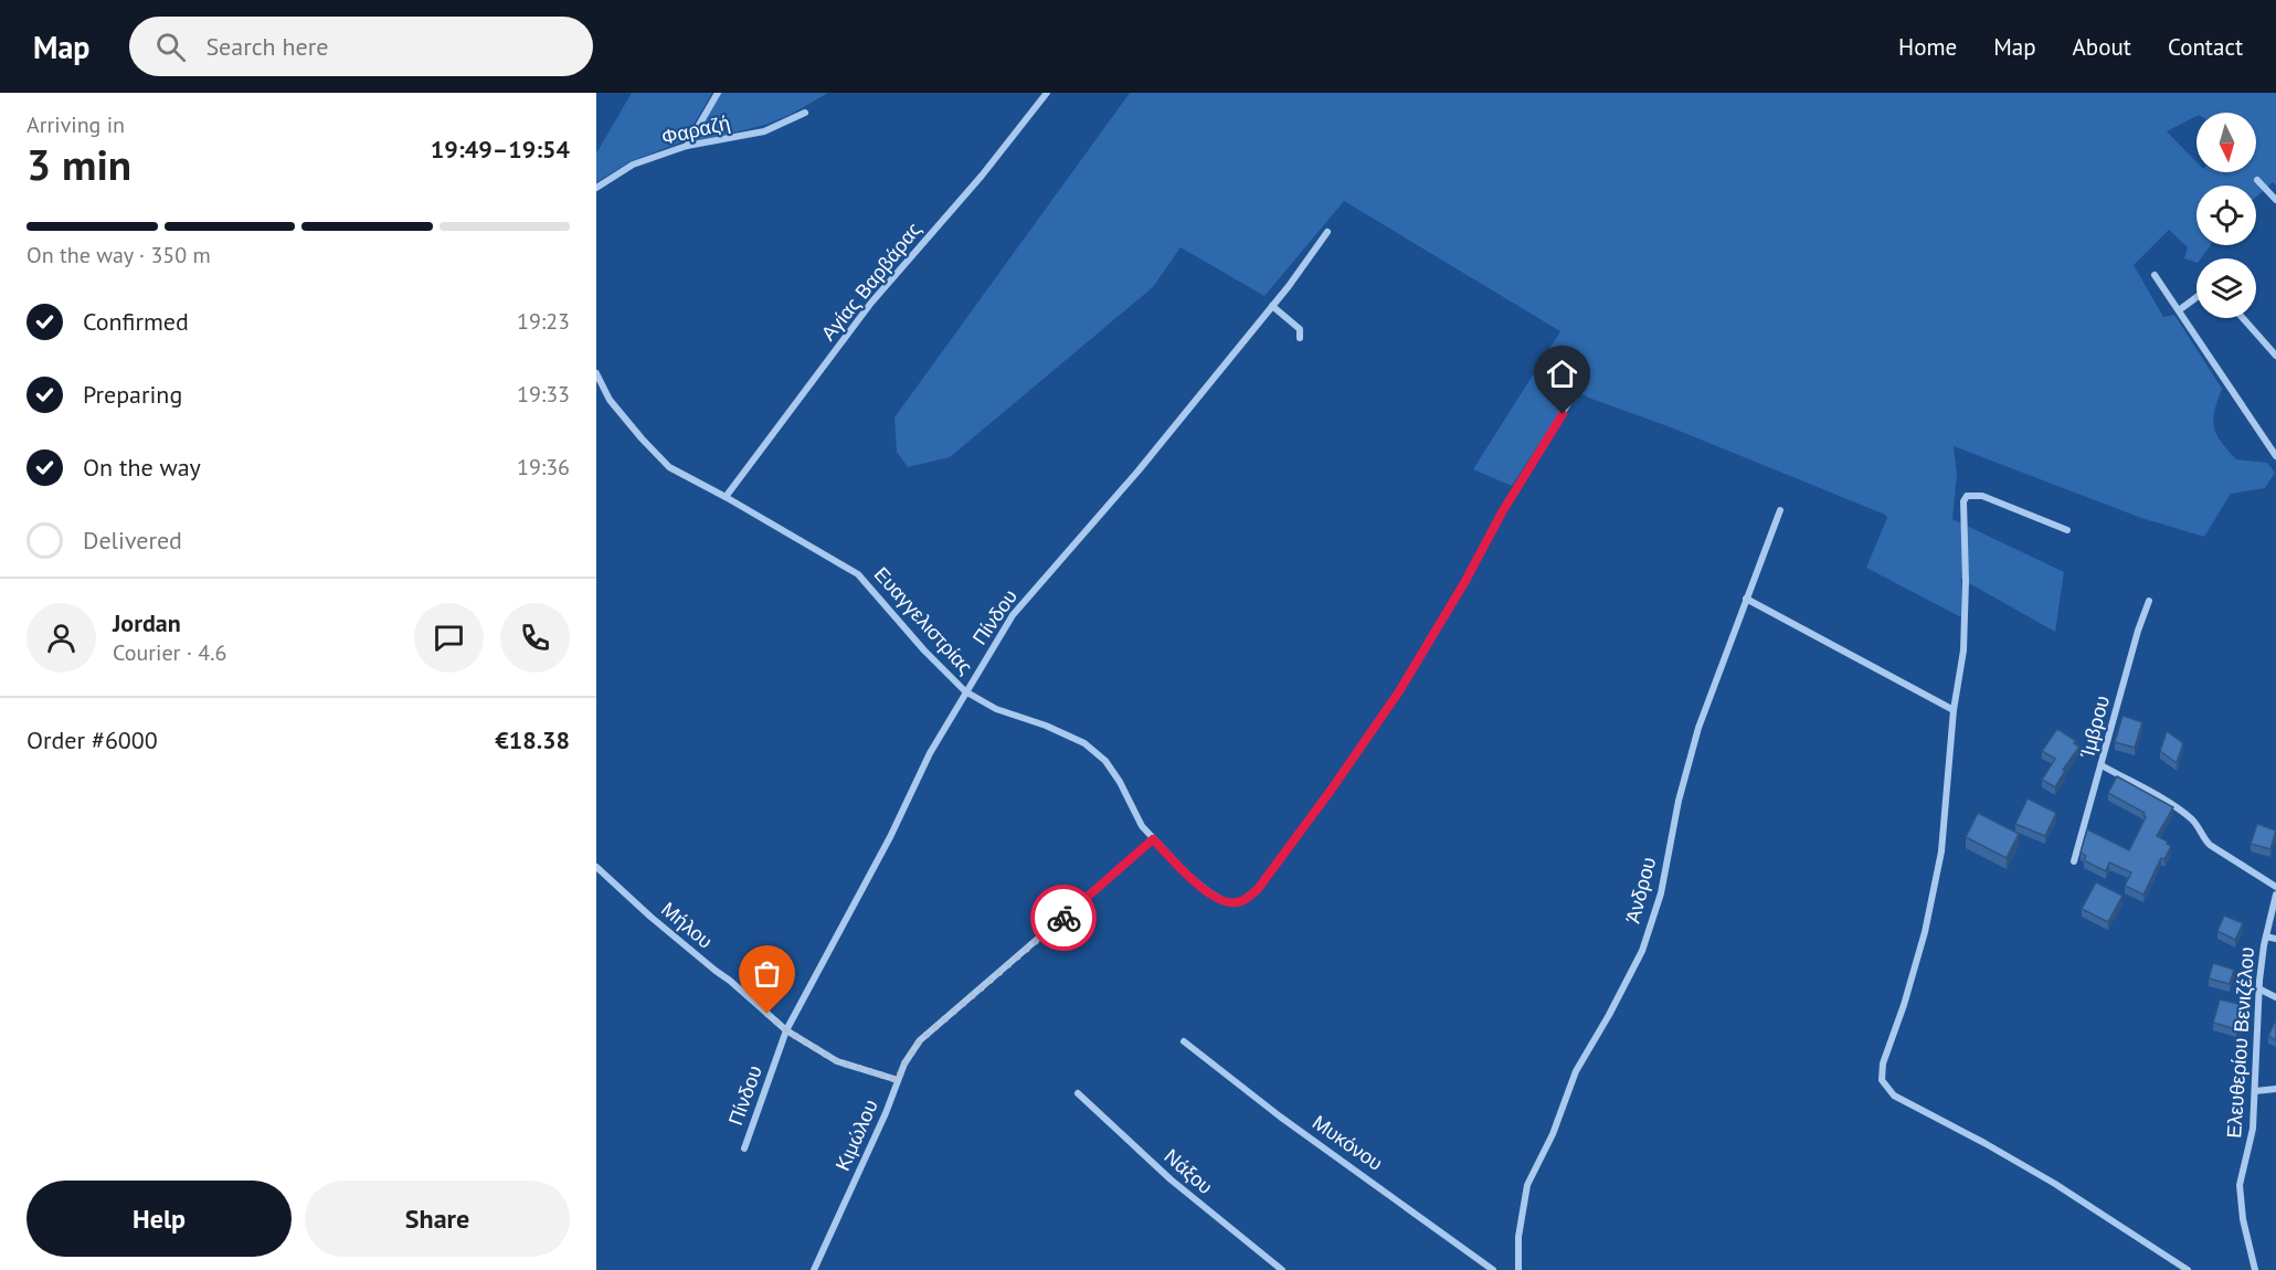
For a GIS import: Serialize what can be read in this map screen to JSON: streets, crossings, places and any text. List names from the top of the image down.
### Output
{
  "streets": {
    "street": [
      "Φαραζή",
      "Αγίας Βαρβάρας",
      "Πίνδου",
      "Ευαγγελιστρίας",
      "Ίμβρου",
      "Άνδρου",
      "Μήλου",
      "Ελευθερίου Βενιζέλου",
      "Κιμώλου",
      "Μυκόνου",
      "Νάξου"
    ]
  },
  "crossings": [
    ["Αγίας Βαρβάρας", "Ευαγγελιστρίας"],
    ["Πίνδου", "Ευαγγελιστρίας"],
    ["Πίνδου", "Μήλου"],
    ["Ευαγγελιστρίας", "Κιμώλου"],
    ["Μήλου", "Κιμώλου"]
  ],
  "north": "bottom",
  "page": {
    "header": "Map",
    "search": "Search here",
    "nav": [
      "Home",
      "Map",
      "About",
      "Contact"
    ],
    "heading": ["3 min", "Arriving in", "19:49–19:54"],
    "panel": [
      "Jordan",
      "Courier · 4.6",
      "Order #6000",
      "€18.38"
    ],
    "bar": "On the way · 350 m",
    "list": [
      ["Confirmed", "19:23"],
      ["Preparing", "19:33"],
      ["On the way", "19:36"],
      "Delivered"
    ],
    "buttons": ["Help", "Share"]
  }
}
